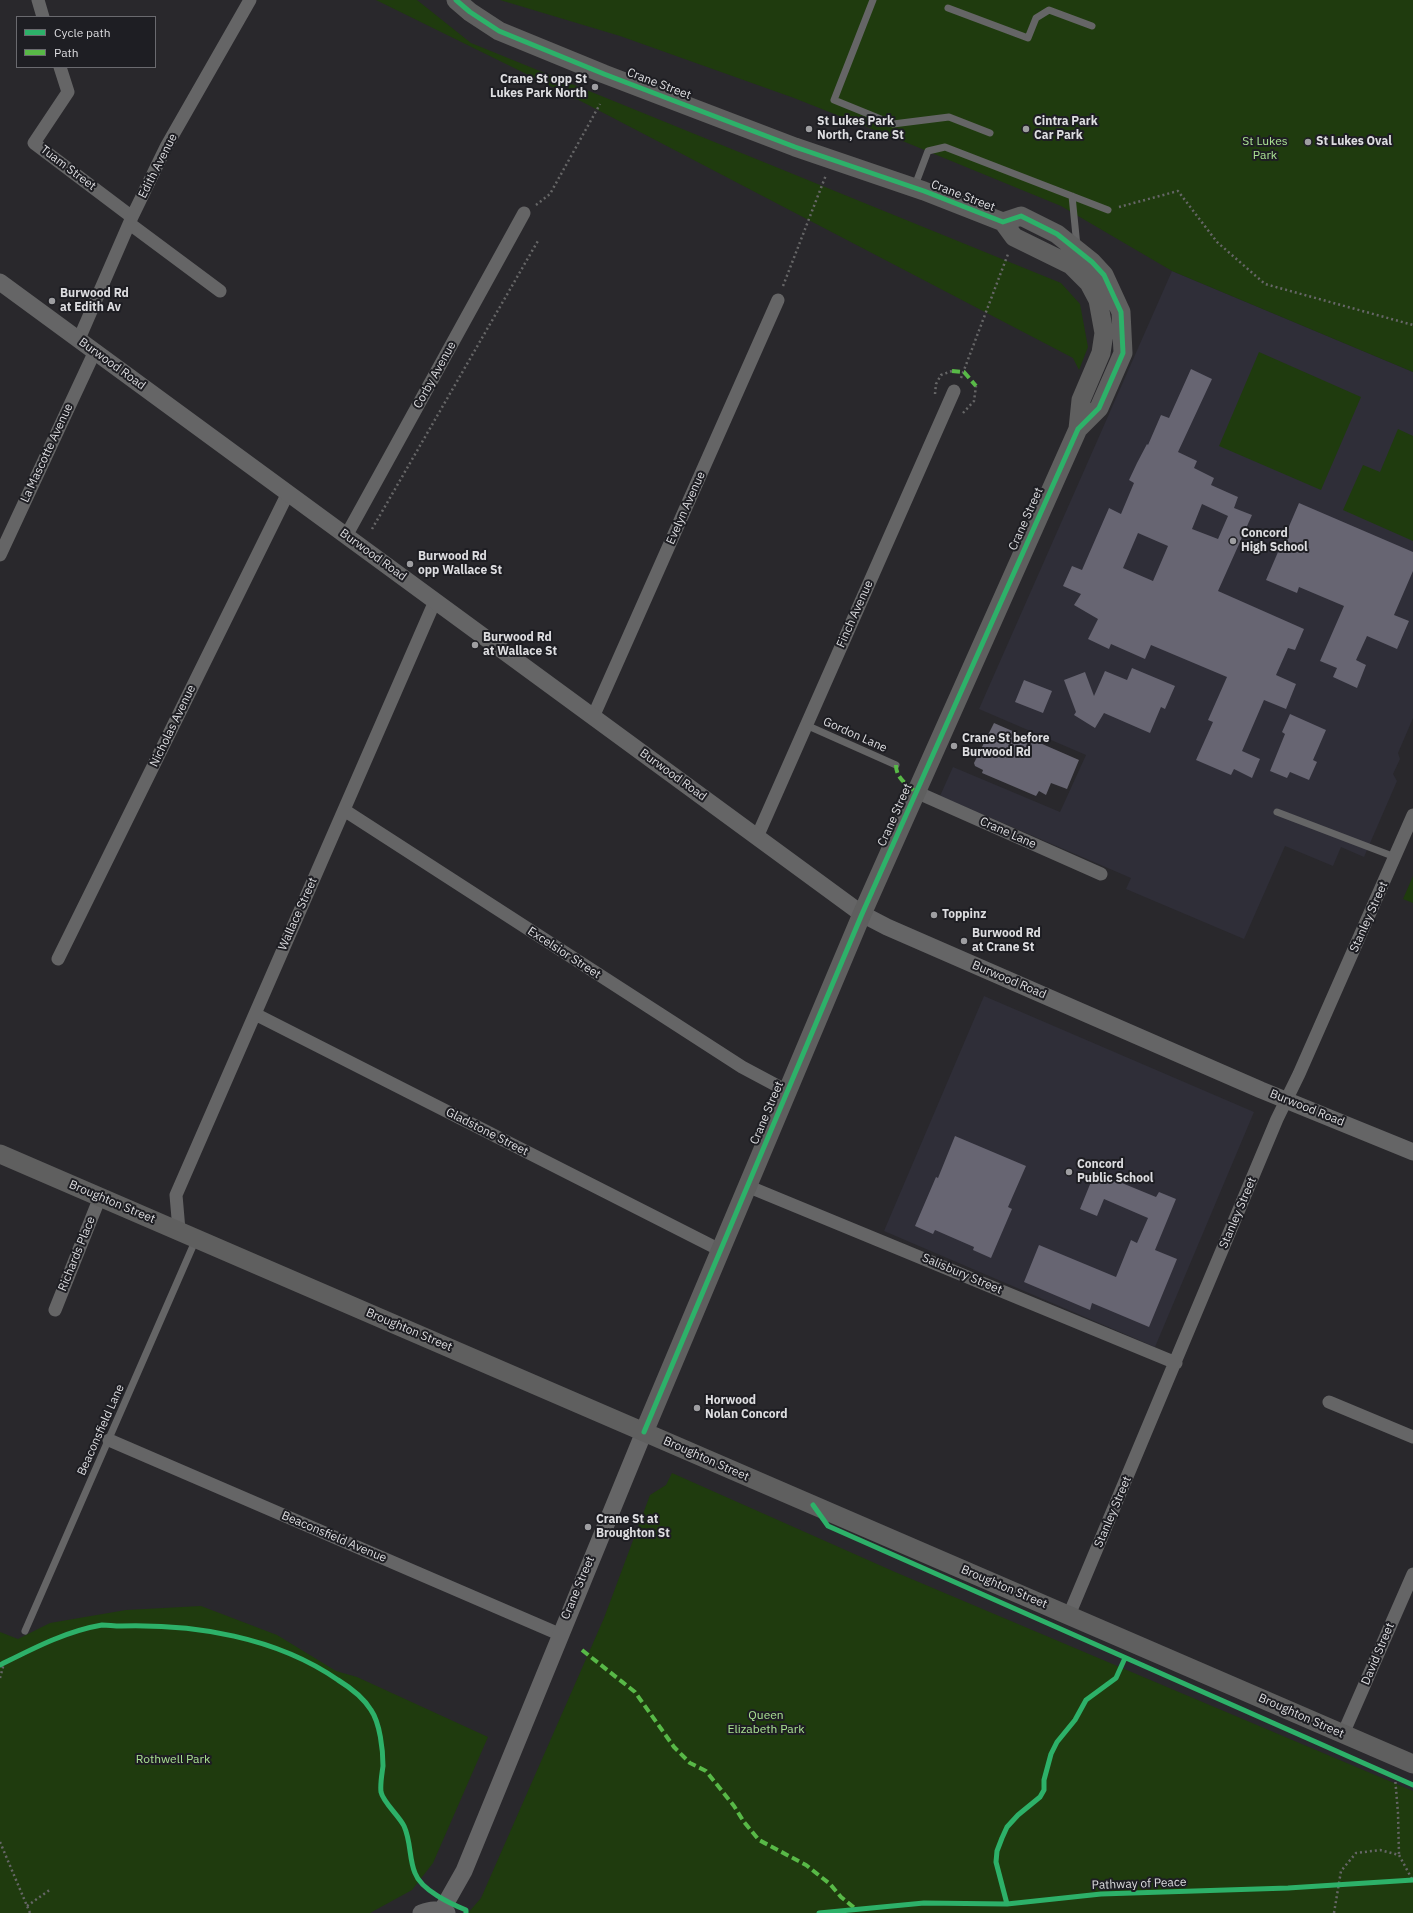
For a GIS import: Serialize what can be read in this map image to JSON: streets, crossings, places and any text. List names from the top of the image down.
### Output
{
  "streets": {
    "main road": ["Crane Street", "Broughton Street"],
    "street": [
      "Edith Avenue",
      "Tuam Street",
      "Burwood Road",
      "Corby Avenue",
      "La Mascotte Avenue",
      "Evelyn Avenue",
      "Finch Avenue",
      "Nicholas Avenue",
      "Crane Lane",
      "Wallace Street",
      "Stanley Street",
      "Excelsior Street",
      "Gladstone Street",
      "Richards Place",
      "Salisbury Street",
      "Beaconsfield Avenue",
      "David Street"
    ],
    "lane": ["Gordon Lane", "Beaconsfield Lane"],
    "cycle path": ["Pathway of Peace"]
  },
  "crossings": [
    ["Crane Street", "Burwood Road"],
    ["Crane Street", "Crane Lane"],
    ["Crane Street", "Excelsior Street"],
    ["Crane Street", "Gladstone Street"],
    ["Crane Street", "Broughton Street"],
    ["Crane Street", "Salisbury Street"],
    ["Crane Street", "Beaconsfield Avenue"],
    ["Edith Avenue", "Tuam Street"],
    ["Edith Avenue", "Burwood Road"],
    ["Burwood Road", "Corby Avenue"],
    ["Burwood Road", "La Mascotte Avenue"],
    ["Burwood Road", "Evelyn Avenue"],
    ["Burwood Road", "Finch Avenue"],
    ["Burwood Road", "Nicholas Avenue"],
    ["Burwood Road", "Wallace Street"],
    ["Burwood Road", "Stanley Street"],
    ["Finch Avenue", "Gordon Lane"],
    ["Wallace Street", "Excelsior Street"],
    ["Wallace Street", "Gladstone Street"],
    ["Wallace Street", "Broughton Street"],
    ["Stanley Street", "Broughton Street"],
    ["Stanley Street", "Salisbury Street"],
    ["Broughton Street", "Richards Place"],
    ["Broughton Street", "Beaconsfield Lane"],
    ["Broughton Street", "David Street"],
    ["Beaconsfield Lane", "Beaconsfield Avenue"]
  ],
  "parks": ["St Lukes Park", "Queen Elizabeth Park", "Rothwell Park"],
  "places": [
    "Crane St opp St Lukes Park North",
    "St Lukes Park North, Crane St",
    "Cintra Park Car Park",
    "St Lukes Oval",
    "Burwood Rd at Edith Av",
    "Concord High School",
    "Burwood Rd opp Wallace St",
    "Burwood Rd at Wallace St",
    "Crane St before Burwood Rd",
    "Toppinz",
    "Burwood Rd at Crane St",
    "Concord Public School",
    "Horwood Nolan Concord",
    "Crane St at Broughton St"
  ],
  "legend": ["Cycle path", "Path"]
}
